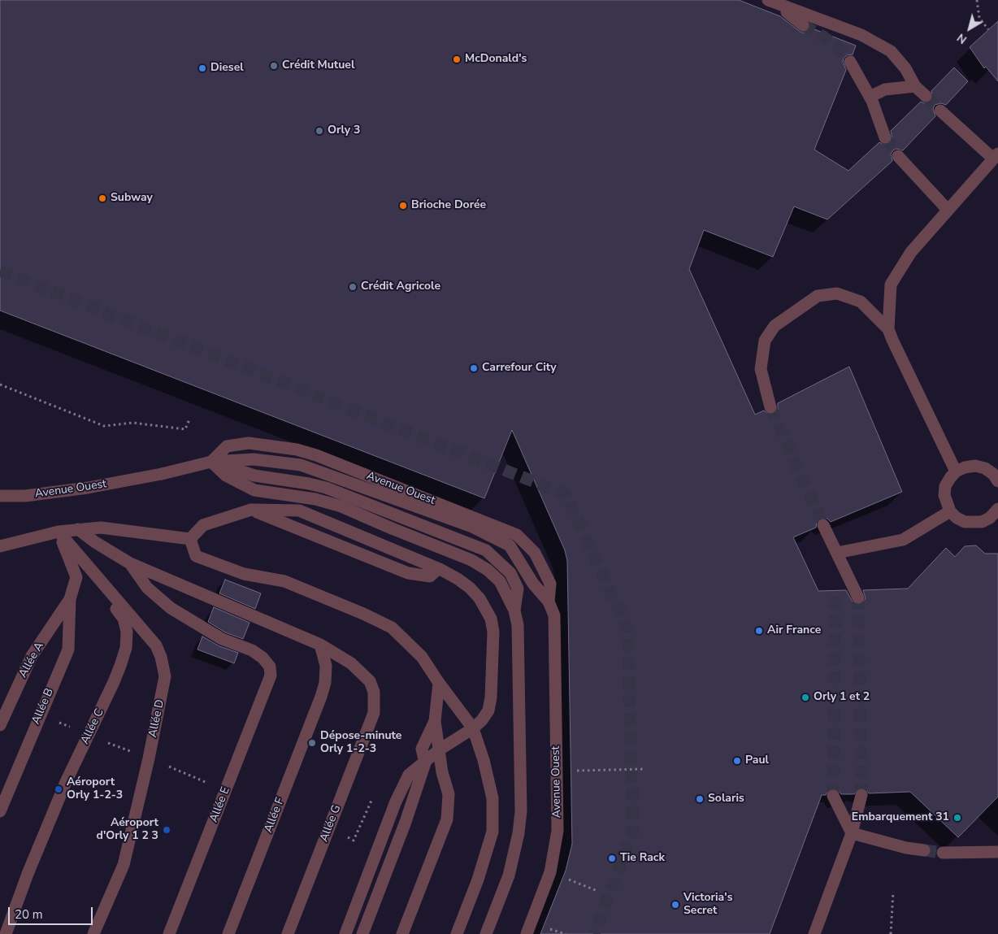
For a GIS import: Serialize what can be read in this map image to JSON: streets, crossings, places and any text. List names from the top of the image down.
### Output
{
  "streets": {
    "lane": [
      "Avenue Ouest",
      "Allée A",
      "Allée B",
      "Allée D",
      "Allée C",
      "Allée E",
      "Allée F",
      "Allée G"
    ]
  },
  "crossings": [
    ["Allée A", "Allée B"],
    ["Allée D", "Allée C"],
    ["Allée F", "Allée G"]
  ],
  "places": [
    "McDonald's",
    "Crédit Mutuel",
    "Diesel",
    "Orly 3",
    "Subway",
    "Brioche Dorée",
    "Crédit Agricole",
    "Carrefour City",
    "Air France",
    "Orly 1 et 2",
    "Dépose-minute Orly 1-2-3",
    "Paul",
    "Aéroport Orly 1-2-3",
    "Solaris",
    "Embarquement 31",
    "Aéroport d'Orly 1 2 3",
    "Tie Rack",
    "Victoria's Secret"
  ],
  "scale_bar": "20 m",
  "north": "bottom left"
}
